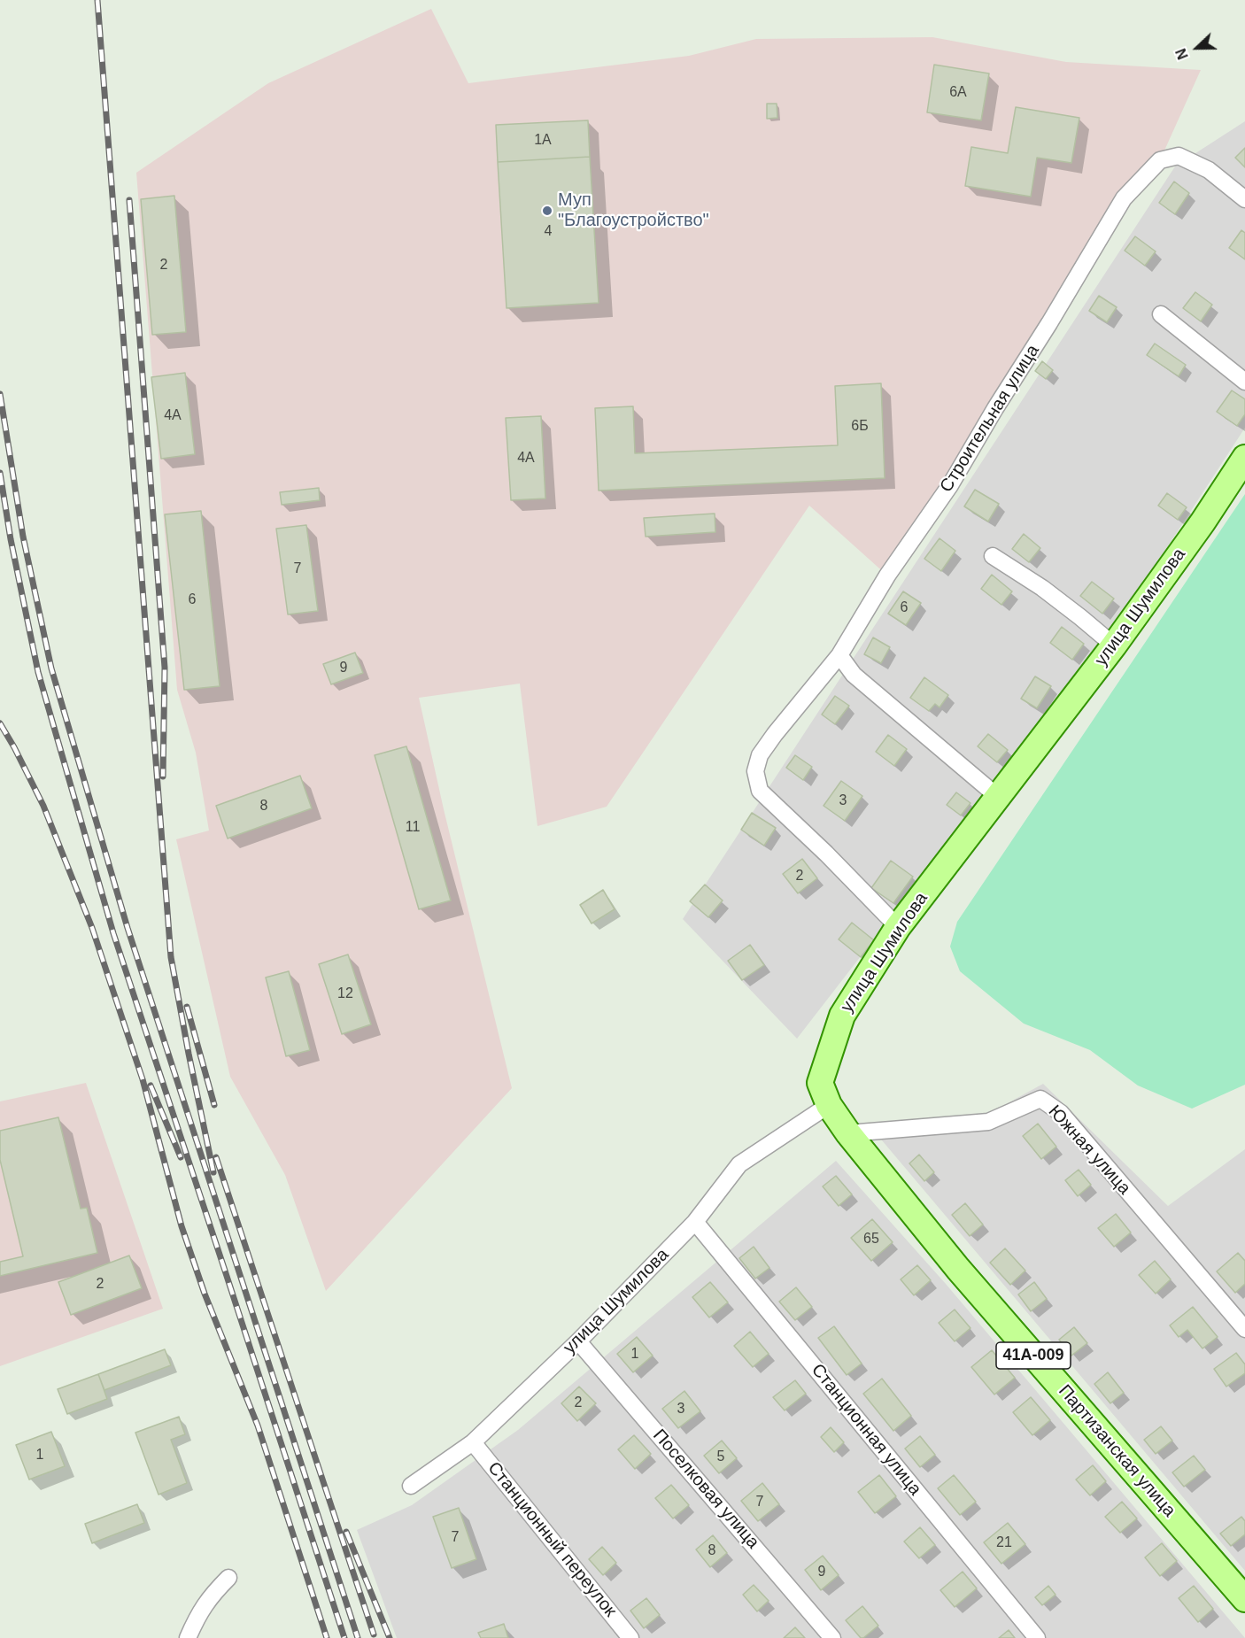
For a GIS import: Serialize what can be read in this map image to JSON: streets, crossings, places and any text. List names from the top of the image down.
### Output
{
  "streets": {
    "main road": ["улица Шумилова", "41А-009", "Партизанская улица"],
    "street": [
      "Строительная улица",
      "Южная улица",
      "Станционная улица",
      "Поселковая улица",
      "Станционный переулок"
    ]
  },
  "crossings": [
    ["Строительная улица", "улица Шумилова"],
    ["улица Шумилова", "Станционная улица"],
    ["улица Шумилова", "Партизанская улица"],
    ["улица Шумилова", "Поселковая улица"],
    ["улица Шумилова", "Станционный переулок"],
    ["Южная улица", "Партизанская улица"]
  ],
  "places": ["Муп \"Благоустройство\""],
  "house_numbers": [
    "6А",
    "1А",
    "4",
    "2",
    "4А",
    "6Б",
    "4А",
    "7",
    "6",
    "6",
    "9",
    "3",
    "8",
    "11",
    "2",
    "12",
    "65",
    "2",
    "1",
    "2",
    "3",
    "1",
    "5",
    "7",
    "7",
    "21",
    "8",
    "9"
  ],
  "north": "left"
}
